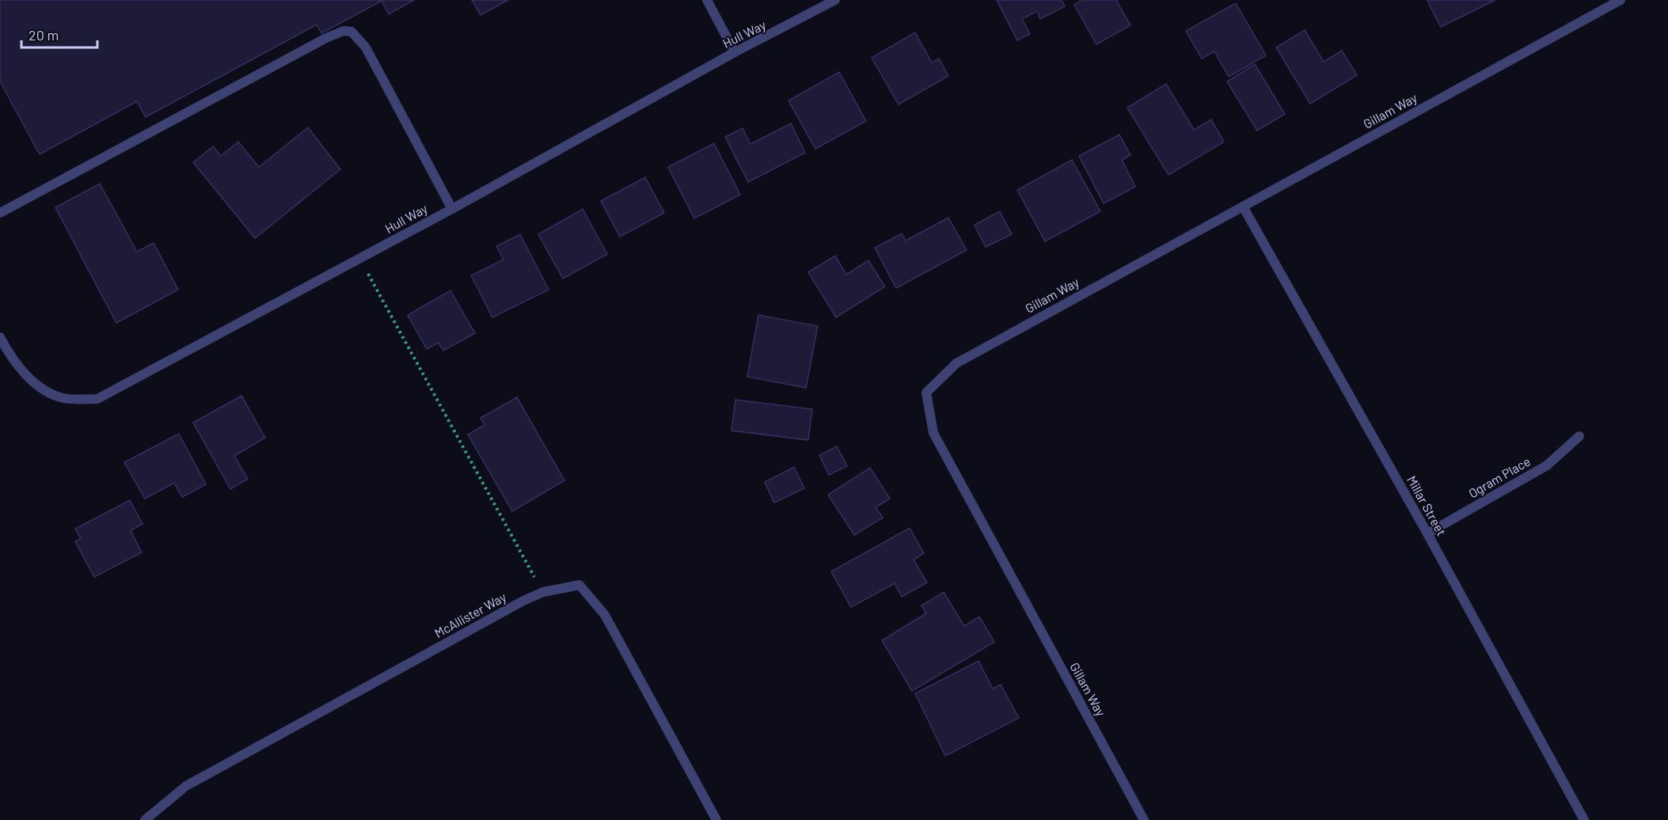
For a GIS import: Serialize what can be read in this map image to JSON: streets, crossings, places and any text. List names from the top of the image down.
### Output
{
  "streets": {
    "street": [
      "Hull Way",
      "Gillam Way",
      "Ogram Place",
      "Millar Street",
      "McAllister Way"
    ]
  },
  "crossings": [
    ["Gillam Way", "Millar Street"],
    ["Ogram Place", "Millar Street"]
  ],
  "scale_bar": "20 m"
}
